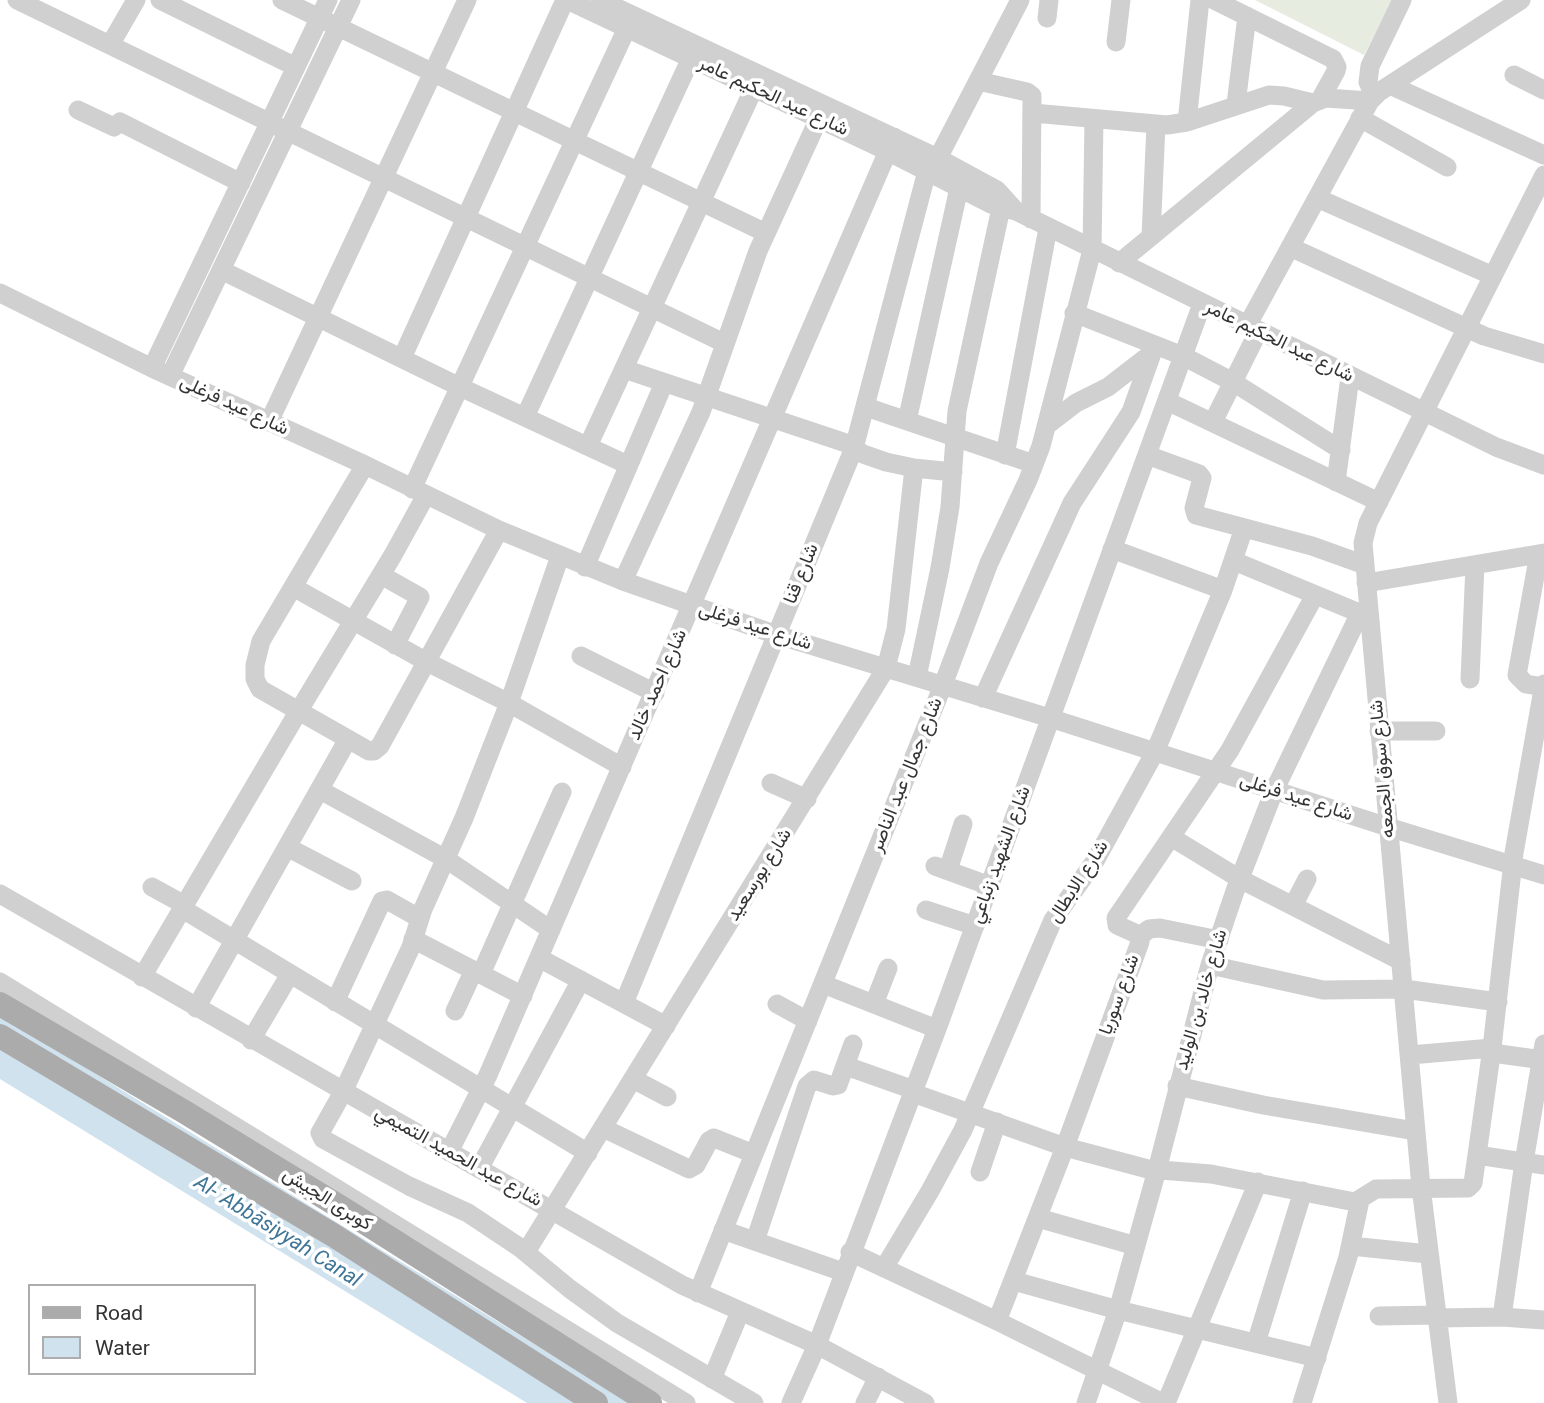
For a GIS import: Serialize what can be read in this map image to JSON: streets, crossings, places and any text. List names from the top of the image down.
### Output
{
  "streets": {
    "main road": ["كوبرى الجيش"],
    "street": [
      "شارع عبد الحكيم عامر",
      "شارع عيد فرغلى",
      "شارع قنا",
      "شارع احمد خالد",
      "شارع سوق الجمعه",
      "شارع جمال عبد الناصر",
      "شارع الشهيد زنباعي",
      "شارع بورسعيد",
      "شارع الابطال",
      "شارع سوريا",
      "شارع خالد بن الوليد",
      "شارع عبد الحميد التميمي"
    ]
  },
  "crossings": [
    ["شارع عبد الحكيم عامر", "شارع قنا"],
    ["شارع عبد الحكيم عامر", "شارع احمد خالد"],
    ["شارع عبد الحكيم عامر", "شارع سوق الجمعه"],
    ["شارع عبد الحكيم عامر", "شارع جمال عبد الناصر"],
    ["شارع عبد الحكيم عامر", "شارع الشهيد زنباعي"],
    ["شارع عيد فرغلى", "شارع قنا"],
    ["شارع عيد فرغلى", "شارع احمد خالد"],
    ["شارع عيد فرغلى", "شارع سوق الجمعه"],
    ["شارع عيد فرغلى", "شارع جمال عبد الناصر"],
    ["شارع عيد فرغلى", "شارع الشهيد زنباعي"],
    ["شارع عيد فرغلى", "شارع بورسعيد"],
    ["شارع عيد فرغلى", "شارع الابطال"],
    ["شارع عيد فرغلى", "شارع سوريا"],
    ["شارع عيد فرغلى", "شارع خالد بن الوليد"],
    ["شارع احمد خالد", "شارع عبد الحميد التميمي"],
    ["شارع سوق الجمعه", "شارع خالد بن الوليد"],
    ["شارع جمال عبد الناصر", "شارع عبد الحميد التميمي"],
    ["شارع الشهيد زنباعي", "شارع عبد الحميد التميمي"],
    ["شارع بورسعيد", "شارع عبد الحميد التميمي"]
  ],
  "water": ["Al-ʿAbbāsiyyah Canal"],
  "legend": ["Road", "Water"]
}
